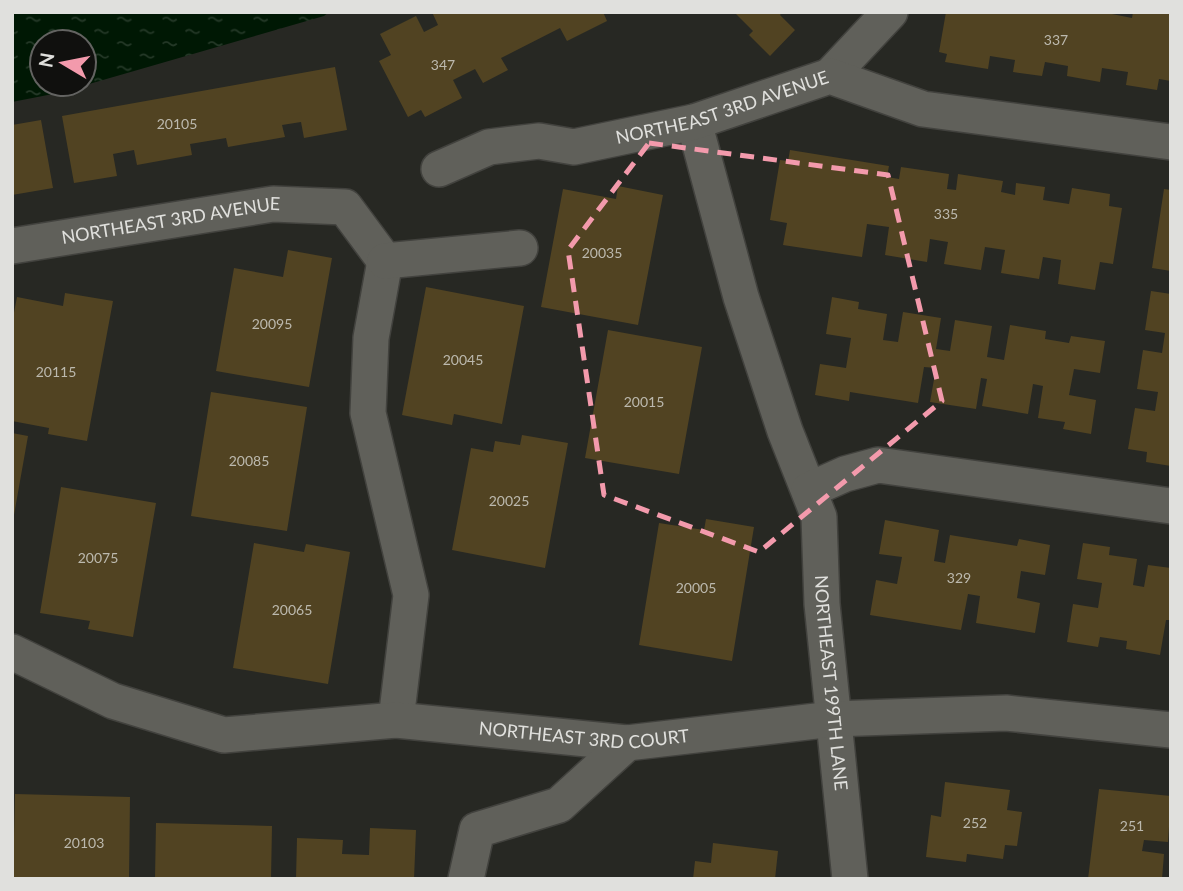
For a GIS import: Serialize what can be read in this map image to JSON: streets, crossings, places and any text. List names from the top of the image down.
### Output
{
  "streets": {
    "street": ["NORTHEAST 3RD AVENUE", "NORTHEAST 199TH LANE", "NORTHEAST 3RD COURT"]
  },
  "crossings": [
    ["NORTHEAST 199TH LANE", "NORTHEAST 3RD COURT"]
  ],
  "house_numbers": [
    "337",
    "347",
    "20105",
    "335",
    "20035",
    "20095",
    "20045",
    "20115",
    "20015",
    "20085",
    "20025",
    "20075",
    "329",
    "20005",
    "20065",
    "252",
    "251",
    "20103"
  ],
  "north": "left"
}
